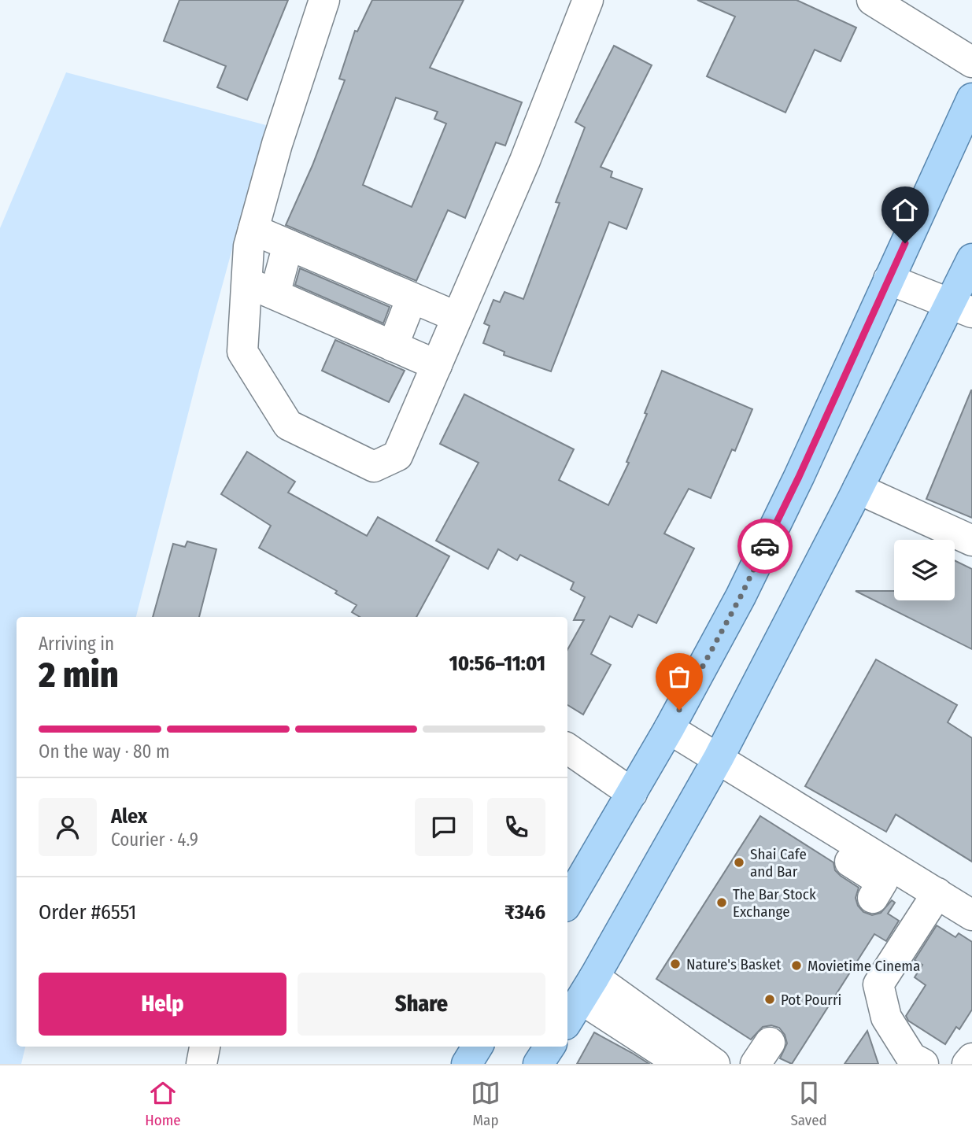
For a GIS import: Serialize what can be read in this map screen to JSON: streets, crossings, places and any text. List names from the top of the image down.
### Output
{
  "places": [
    "Shai Cafe and Bar",
    "The Bar Stock Exchange",
    "Nature's Basket",
    "Movietime Cinema",
    "Pot Pourri"
  ],
  "page": {
    "heading": ["2 min", "Arriving in", "10:56–11:01"],
    "panel": [
      "Alex",
      "Courier · 4.9",
      "Order #6551",
      "₹346"
    ],
    "bar": "On the way · 80 m",
    "buttons": ["Help", "Share"],
    "tabs": ["Home", "Map", "Saved"]
  }
}
